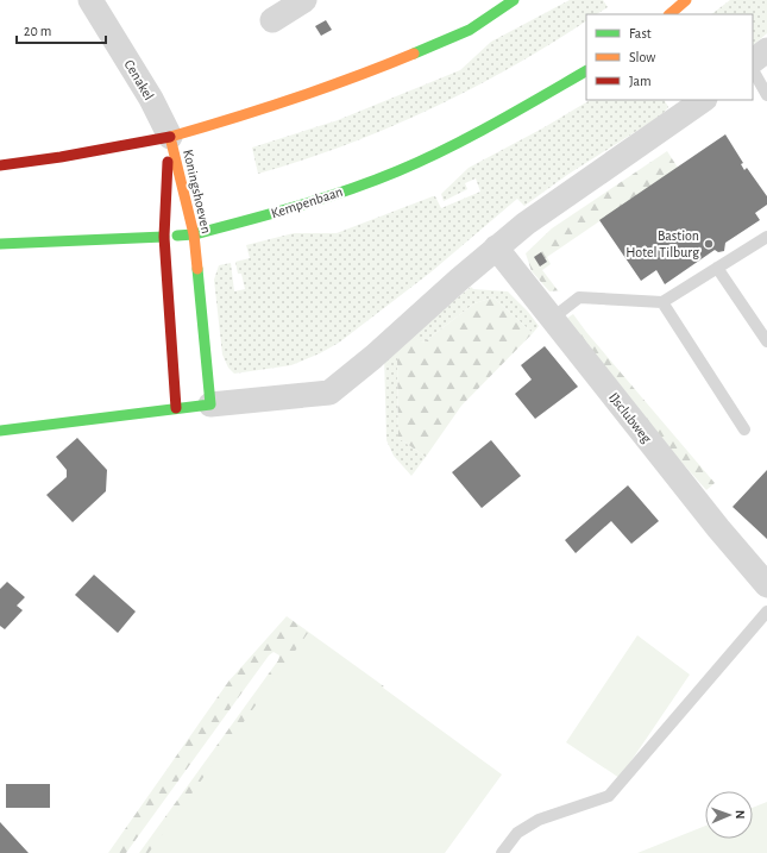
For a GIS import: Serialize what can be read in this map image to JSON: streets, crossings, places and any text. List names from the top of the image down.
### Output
{
  "streets": {
    "main road": ["Koningshoeven", "Kempenbaan"],
    "street": ["Cenakel", "IJsclubweg"]
  },
  "crossings": [
    ["Cenakel", "Koningshoeven"],
    ["Koningshoeven", "Kempenbaan"]
  ],
  "places": ["Bastion Hotel Tilburg"],
  "legend": ["Fast", "Slow", "Jam"],
  "scale_bar": "20 m",
  "north": "right"
}
